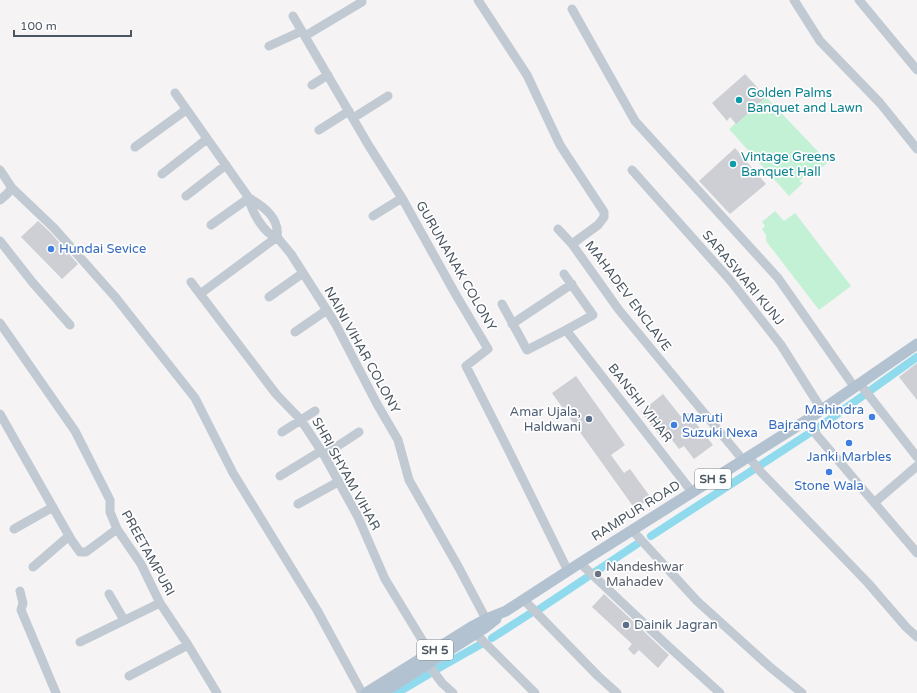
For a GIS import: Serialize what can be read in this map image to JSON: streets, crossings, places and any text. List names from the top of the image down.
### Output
{
  "streets": {
    "main road": ["SH 5", "RAMPUR ROAD"],
    "street": [
      "GURUNANAK COLONY",
      "SARASWARI KUNJ",
      "MAHADEV ENCLAVE",
      "NAINI VIHAR COLONY",
      "BANSHI VIHAR",
      "SHRI SHYAM VIHAR",
      "PREETAMPURI"
    ]
  },
  "crossings": [
    ["GURUNANAK COLONY", "RAMPUR ROAD"],
    ["SARASWARI KUNJ", "RAMPUR ROAD"],
    ["MAHADEV ENCLAVE", "RAMPUR ROAD"],
    ["NAINI VIHAR COLONY", "RAMPUR ROAD"],
    ["BANSHI VIHAR", "RAMPUR ROAD"],
    ["SHRI SHYAM VIHAR", "RAMPUR ROAD"]
  ],
  "places": [
    "Golden Palms Banquet and Lawn",
    "Vintage Greens Banquet Hall",
    "Hundai Sevice",
    "Mahindra Bajrang Motors",
    "Amar Ujala, Haldwani",
    "Maruti Suzuki Nexa",
    "Janki Marbles",
    "Stone Wala",
    "Nandeshwar Mahadev",
    "Dainik Jagran"
  ],
  "scale_bar": "100 m"
}
